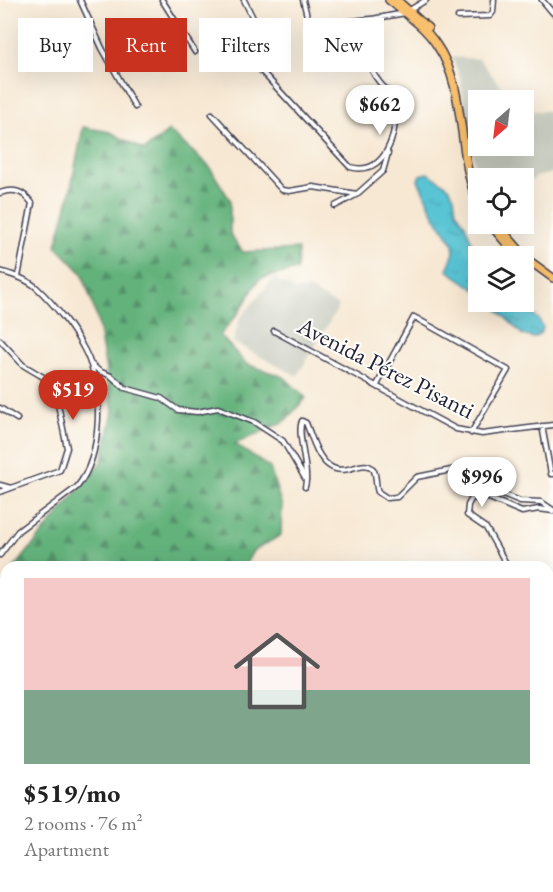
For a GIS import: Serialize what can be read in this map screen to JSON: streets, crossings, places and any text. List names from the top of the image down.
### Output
{
  "streets": {
    "street": ["Avenida Pérez Pisanti"]
  },
  "north": "bottom left",
  "page": {
    "chip": [
      "Buy",
      "Rent",
      "Filters",
      "New"
    ],
    "price": ["$662", "$519", "$996"],
    "list": [
      {
        "name": "$519/mo",
        "note": "2 rooms · 76 m² · Apartment"
      }
    ]
  }
}
